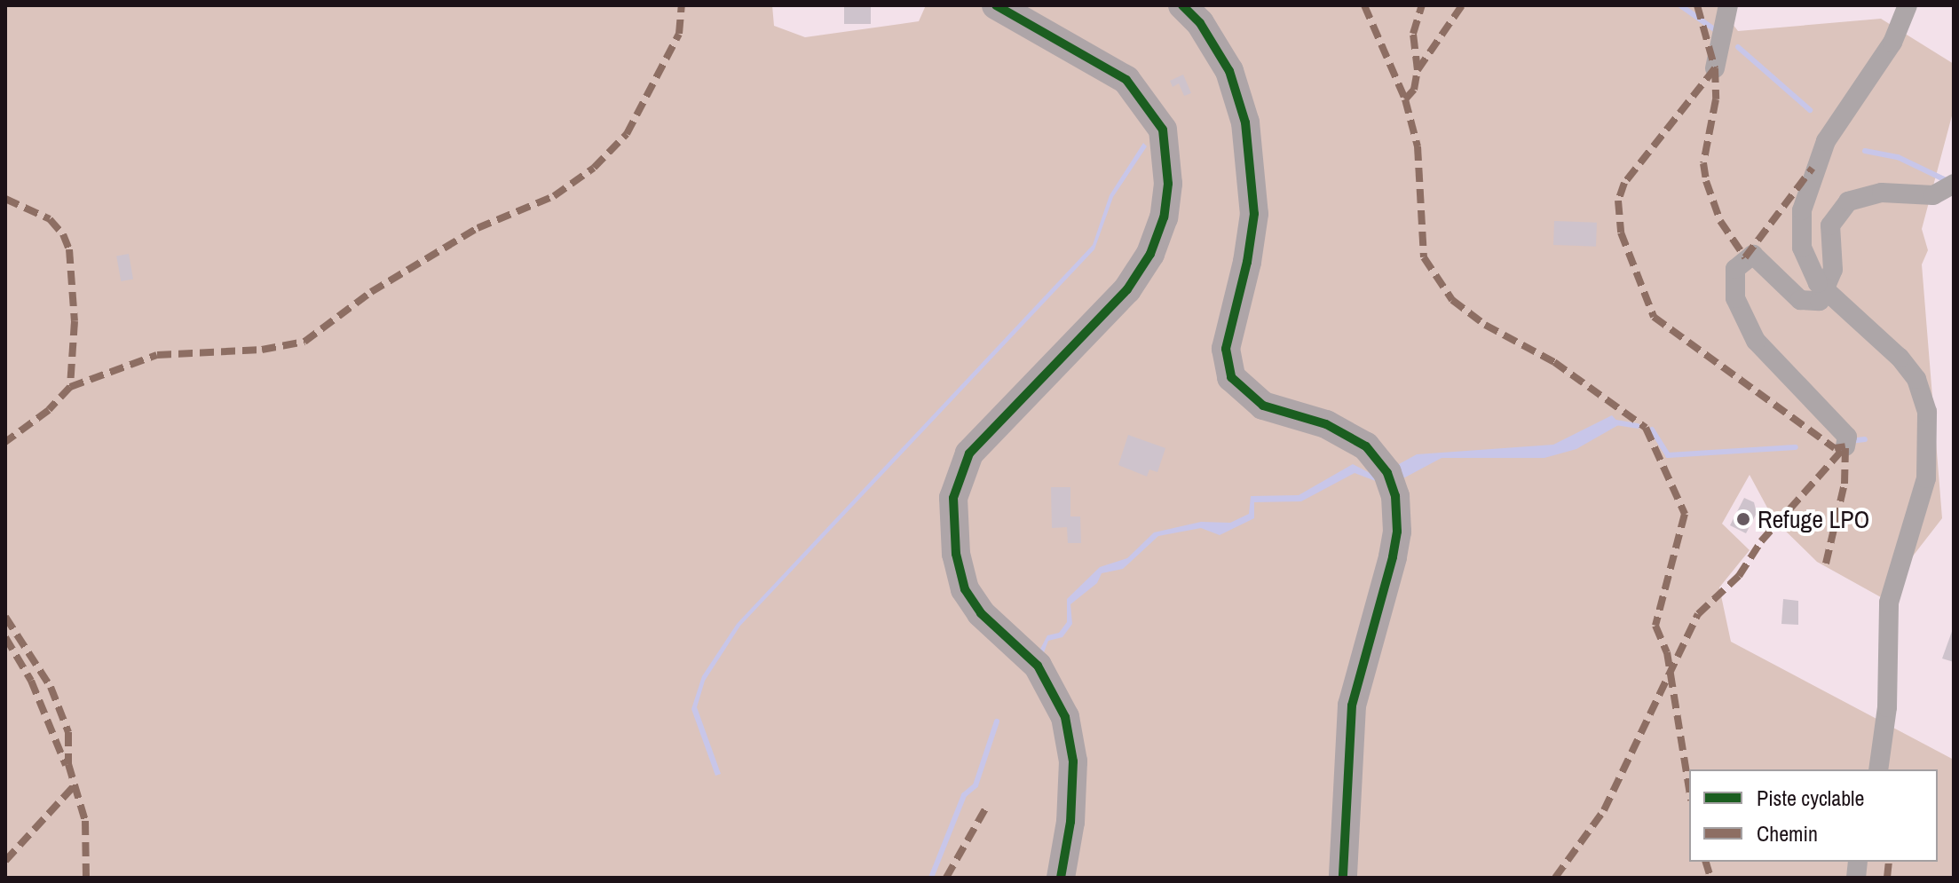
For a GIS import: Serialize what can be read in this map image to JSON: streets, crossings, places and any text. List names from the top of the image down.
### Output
{
  "places": ["Refuge LPO"],
  "legend": ["Piste cyclable", "Chemin"]
}
